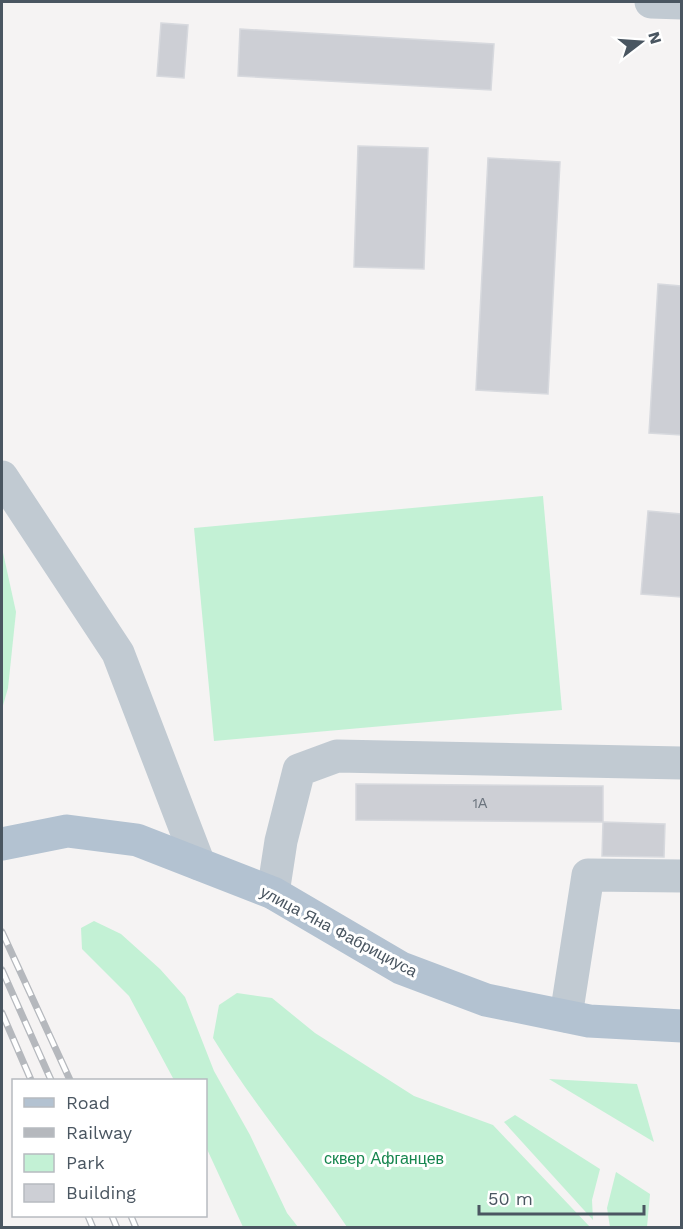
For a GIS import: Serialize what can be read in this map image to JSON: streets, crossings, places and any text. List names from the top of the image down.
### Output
{
  "streets": {
    "main road": ["улица Яна Фабрициуса"]
  },
  "parks": ["сквер Афганцев"],
  "house_numbers": ["1А"],
  "legend": [
    "Road",
    "Railway",
    "Park",
    "Building"
  ],
  "scale_bar": "50 m",
  "north": "right"
}
